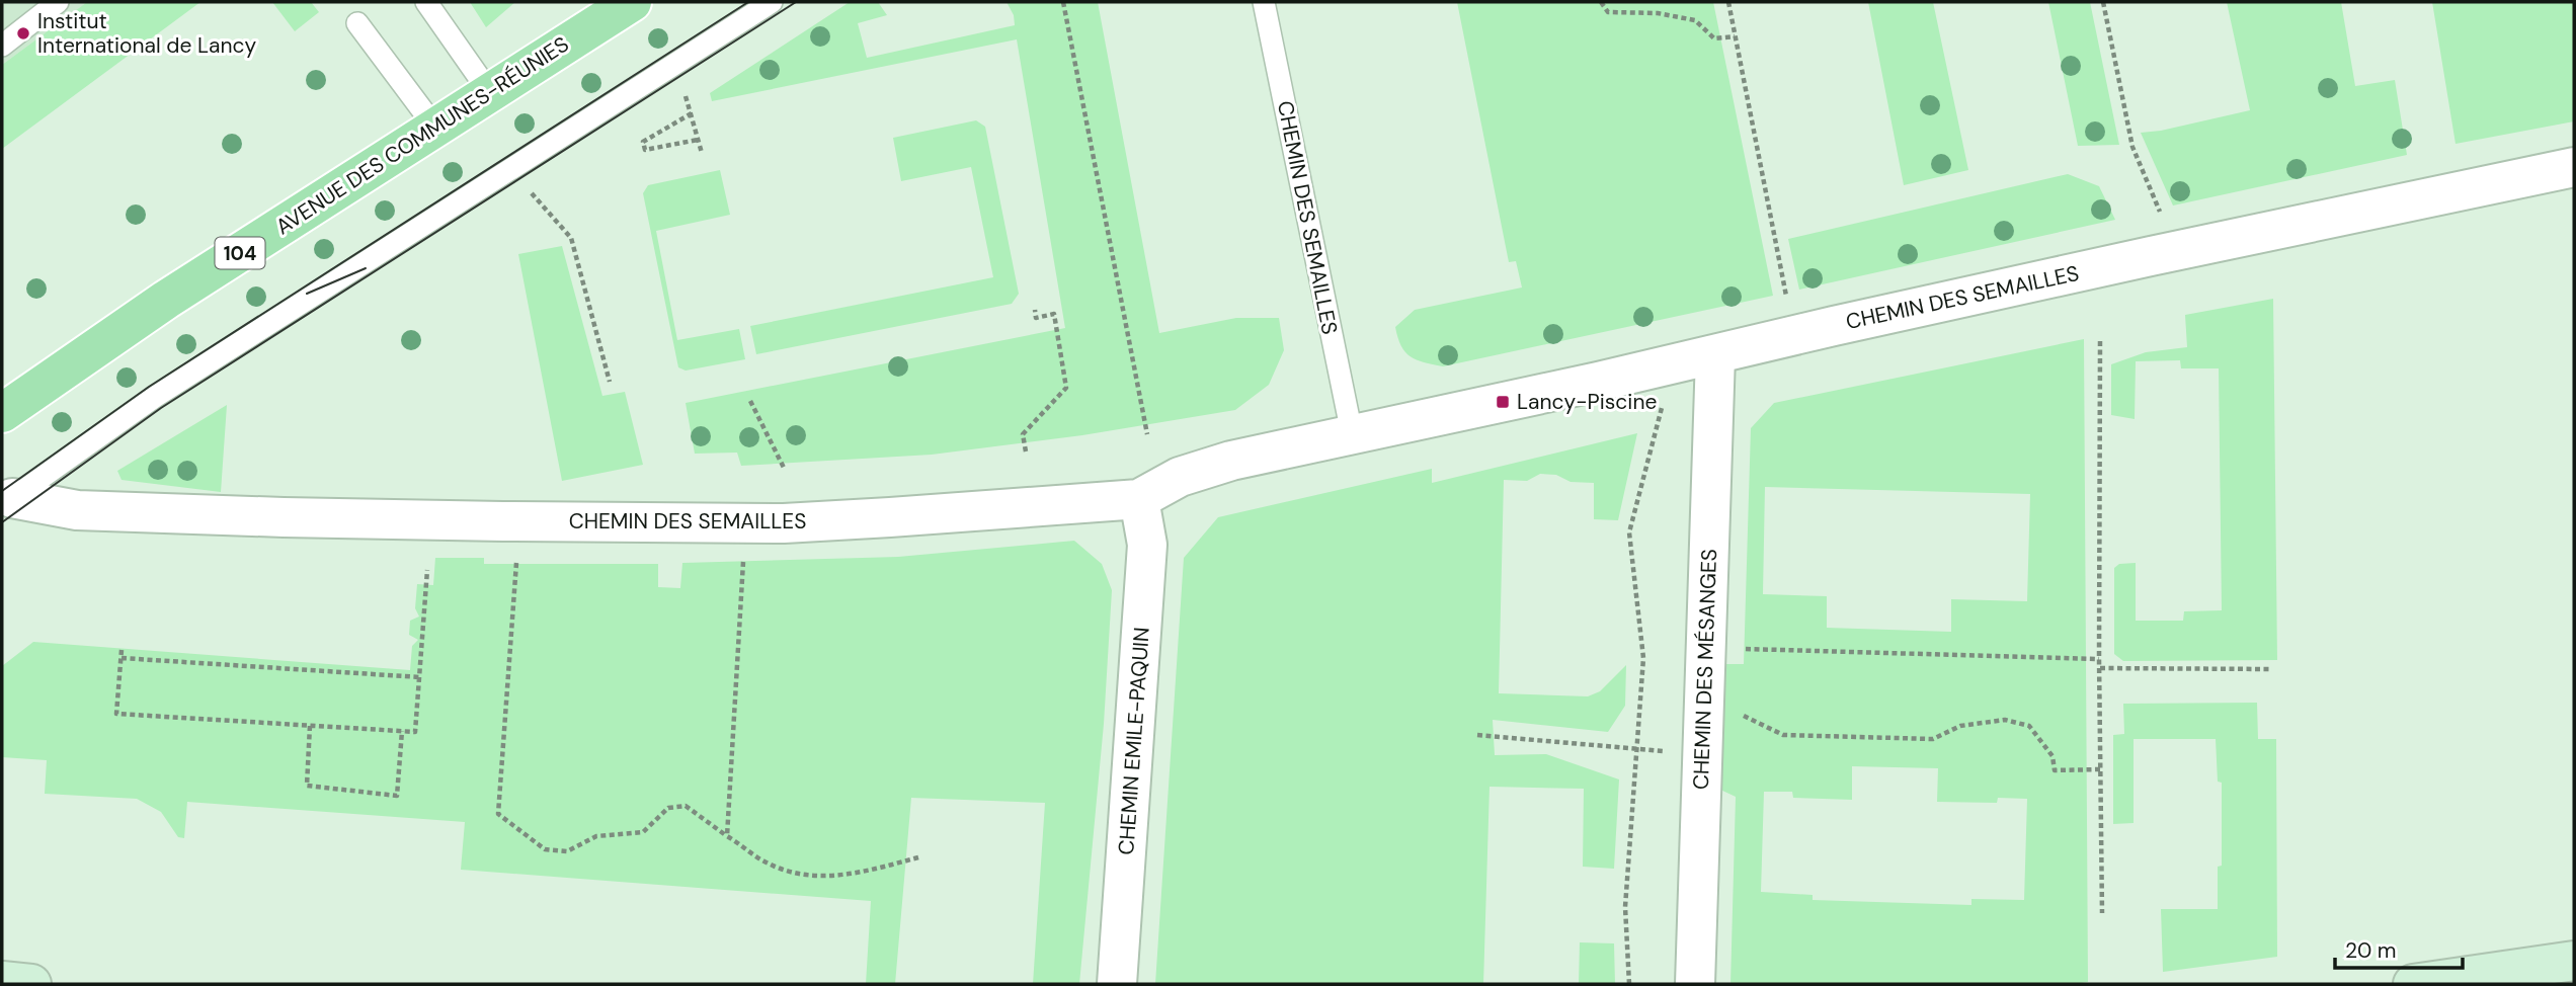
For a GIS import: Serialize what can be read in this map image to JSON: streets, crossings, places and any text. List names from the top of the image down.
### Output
{
  "streets": {
    "main road": ["AVENUE DES COMMUNES-RÉUNIES", "104"],
    "street": ["CHEMIN DES SEMAILLES", "CHEMIN DES MÉSANGES", "CHEMIN EMILE-PAQUIN"]
  },
  "crossings": [
    ["CHEMIN DES SEMAILLES", "CHEMIN DES MÉSANGES"],
    ["CHEMIN DES SEMAILLES", "CHEMIN EMILE-PAQUIN"]
  ],
  "places": {
    "other": ["Institut International de Lancy"],
    "transit": ["Lancy-Piscine"]
  },
  "scale_bar": "20 m"
}
